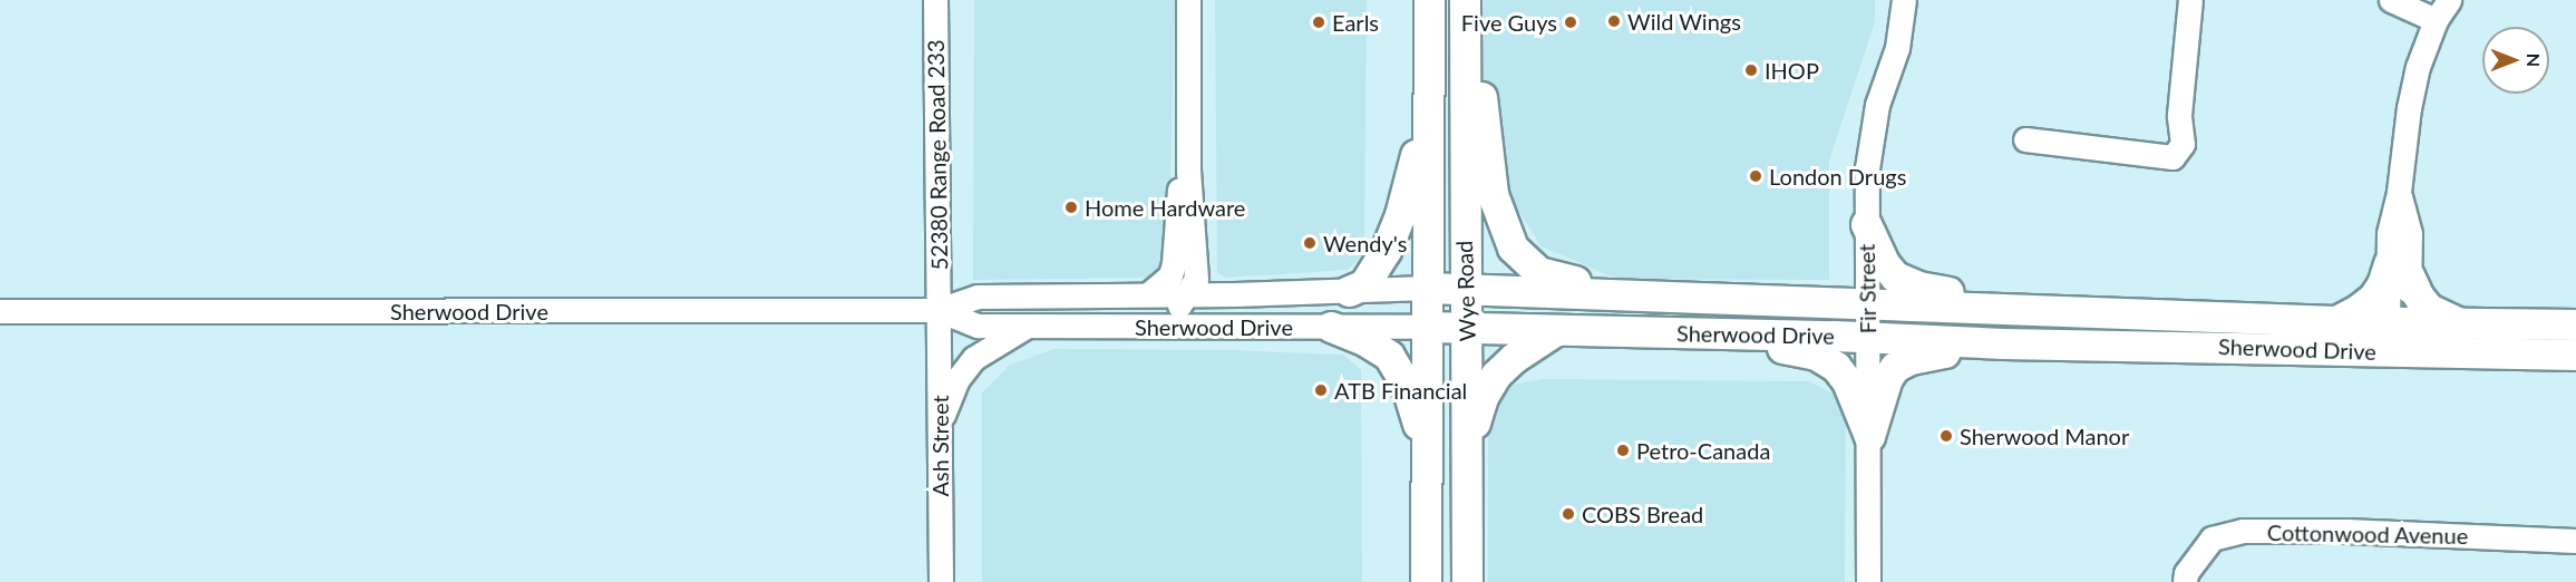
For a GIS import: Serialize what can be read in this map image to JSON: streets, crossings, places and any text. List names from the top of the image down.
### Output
{
  "streets": {
    "main road": ["Wye Road", "Sherwood Drive"],
    "street": [
      "52380 Range Road 233",
      "Fir Street",
      "Ash Street",
      "Cottonwood Avenue"
    ]
  },
  "crossings": [
    ["52380 Range Road 233", "Sherwood Drive"],
    ["52380 Range Road 233", "Ash Street"],
    ["Fir Street", "Sherwood Drive"],
    ["Wye Road", "Sherwood Drive"],
    ["Sherwood Drive", "Ash Street"]
  ],
  "places": [
    "Wild Wings",
    "Earls",
    "Five Guys",
    "IHOP",
    "London Drugs",
    "Home Hardware",
    "Wendy's",
    "ATB Financial",
    "Sherwood Manor",
    "Petro-Canada",
    "COBS Bread"
  ],
  "north": "right"
}
